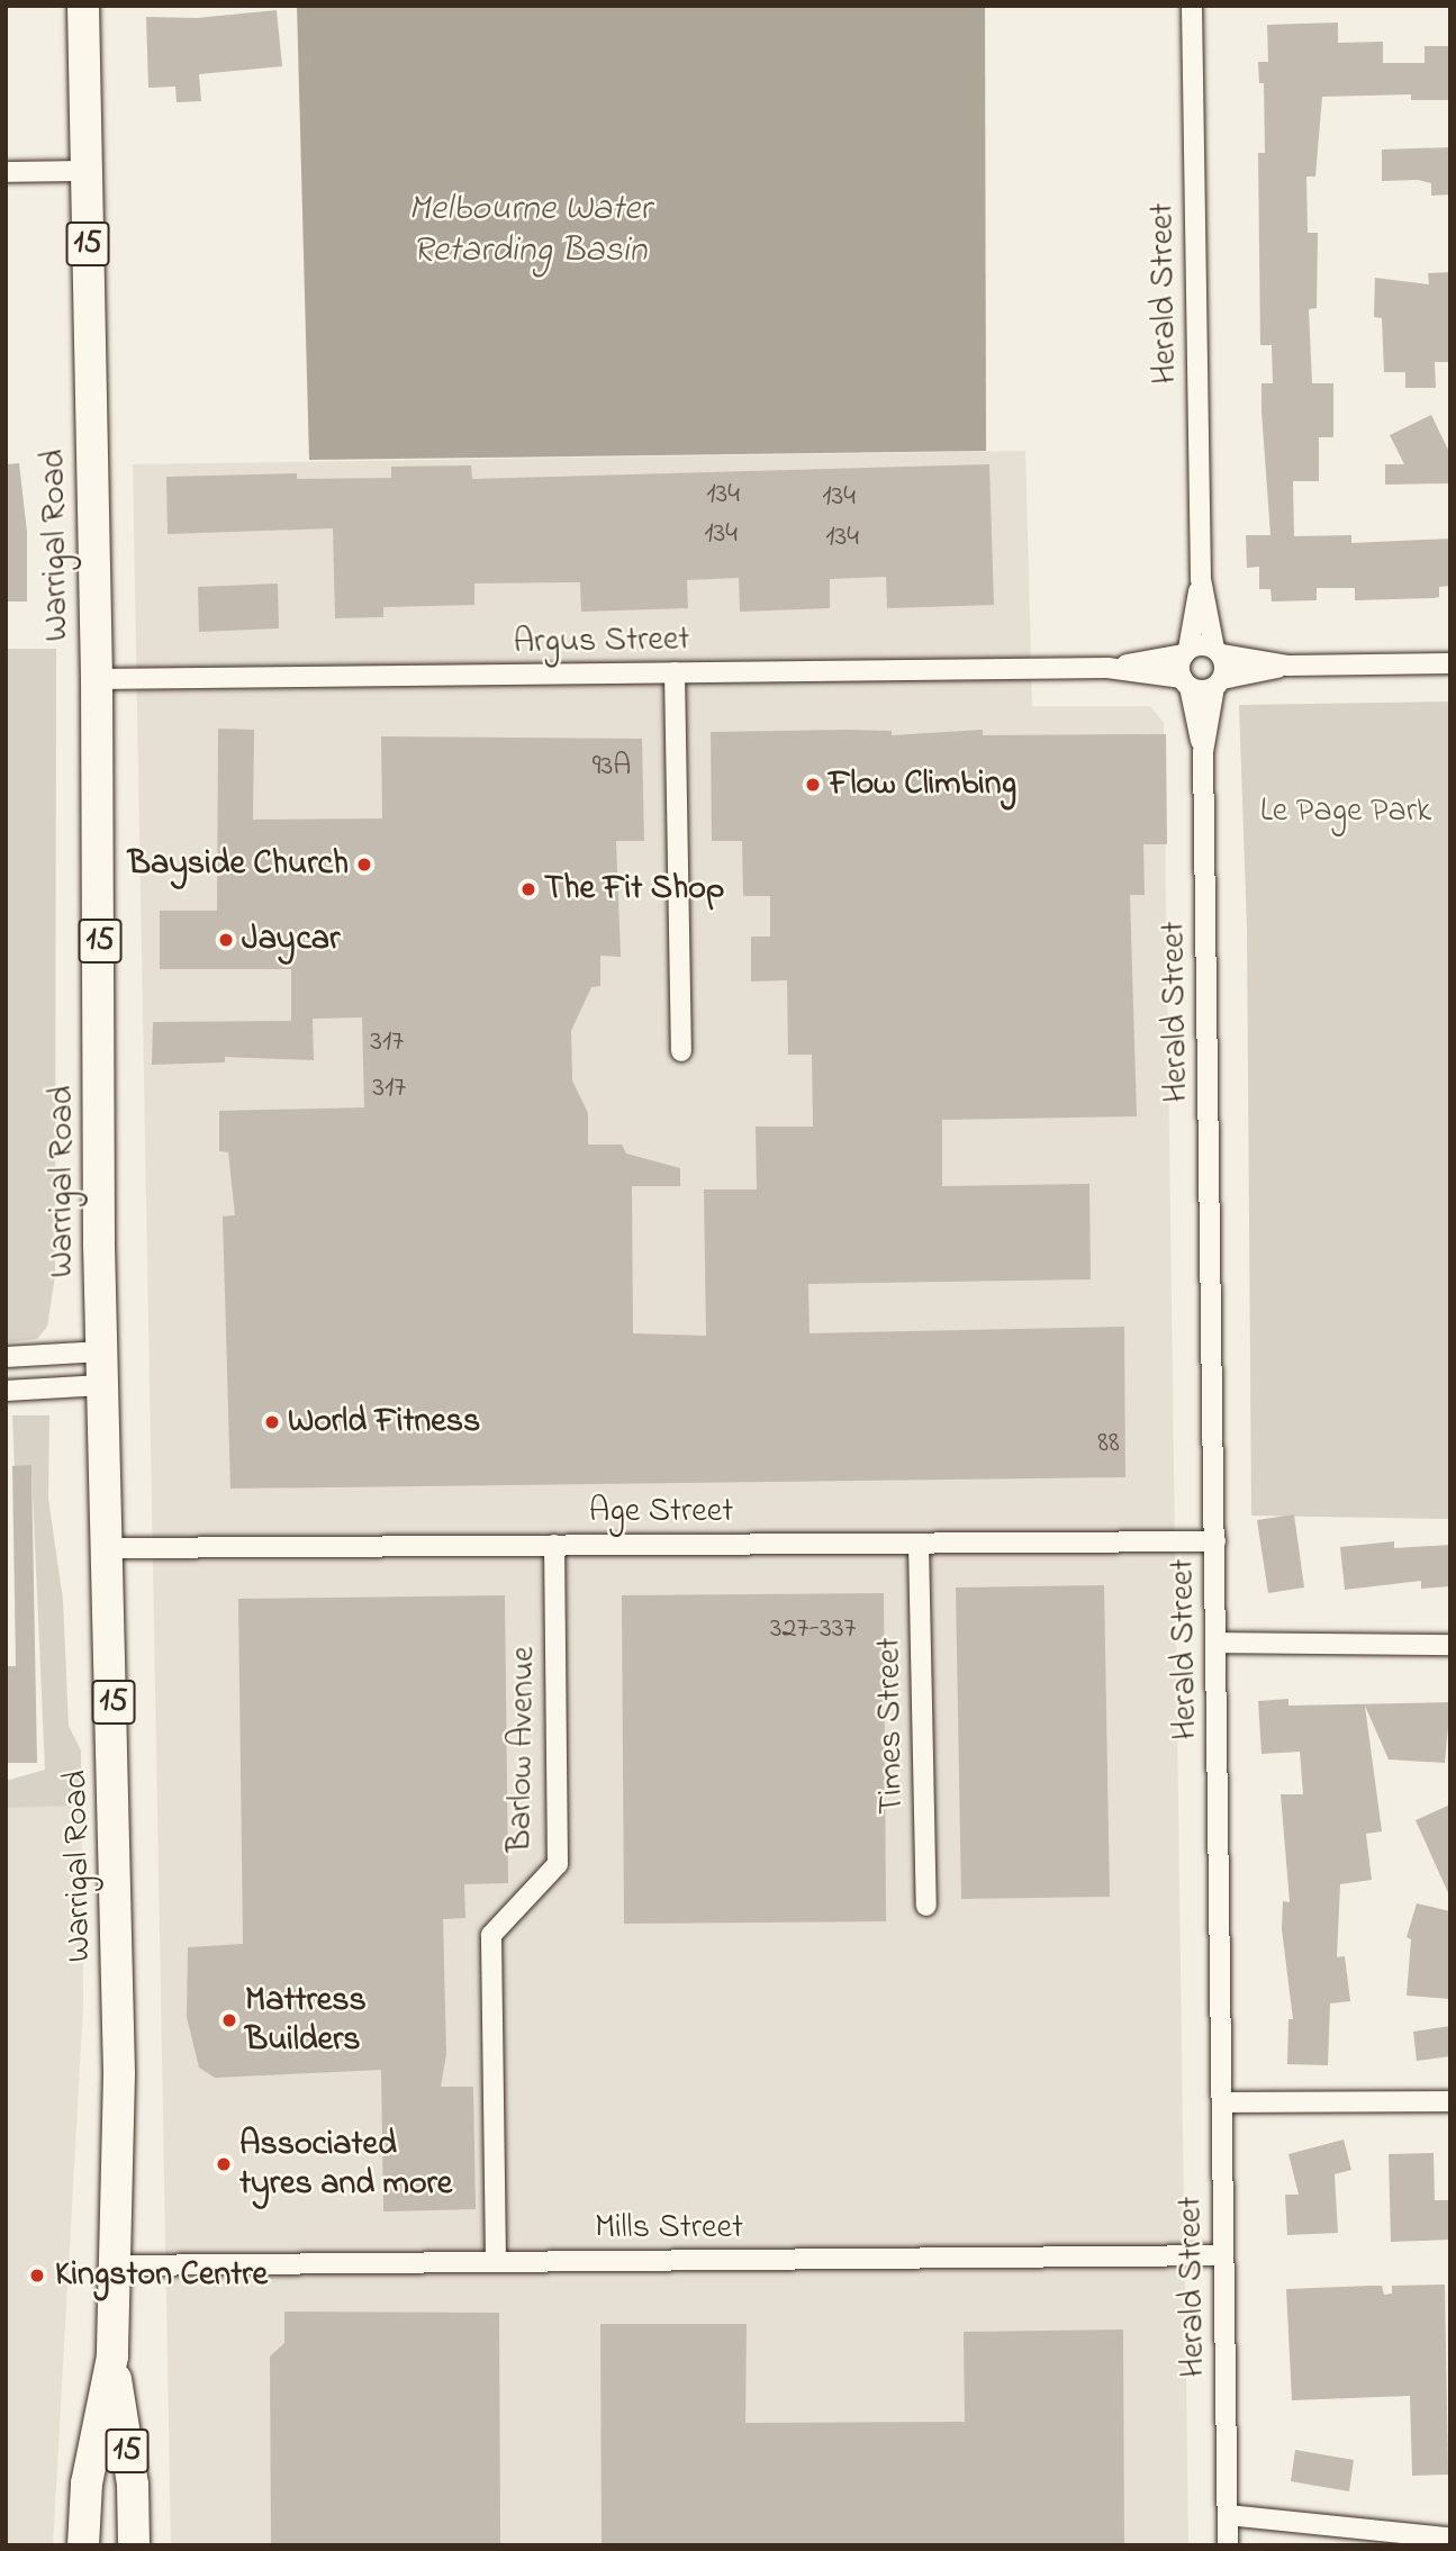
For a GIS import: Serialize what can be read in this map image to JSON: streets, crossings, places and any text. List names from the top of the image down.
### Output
{
  "streets": {
    "highway": ["15", "Warrigal Road"],
    "street": [
      "Herald Street",
      "Argus Street",
      "Age Street",
      "Times Street",
      "Barlow Avenue",
      "Mills Street"
    ]
  },
  "crossings": [
    ["Herald Street", "Argus Street"],
    ["Herald Street", "Age Street"],
    ["Herald Street", "Mills Street"],
    ["Warrigal Road", "Argus Street"],
    ["Warrigal Road", "Age Street"],
    ["Warrigal Road", "Mills Street"],
    ["Age Street", "Times Street"],
    ["Age Street", "Barlow Avenue"],
    ["Barlow Avenue", "Mills Street"]
  ],
  "water": ["Melbourne Water Retarding Basin"],
  "parks": ["Le Page Park"],
  "places": [
    "Flow Climbing",
    "Bayside Church",
    "The Fit Shop",
    "Jaycar",
    "World Fitness",
    "Mattress Builders",
    "Associated tyres and more",
    "Kingston Centre"
  ],
  "house_numbers": [
    "134",
    "134",
    "134",
    "134",
    "93A",
    "317",
    "317",
    "88",
    "327-337"
  ]
}
